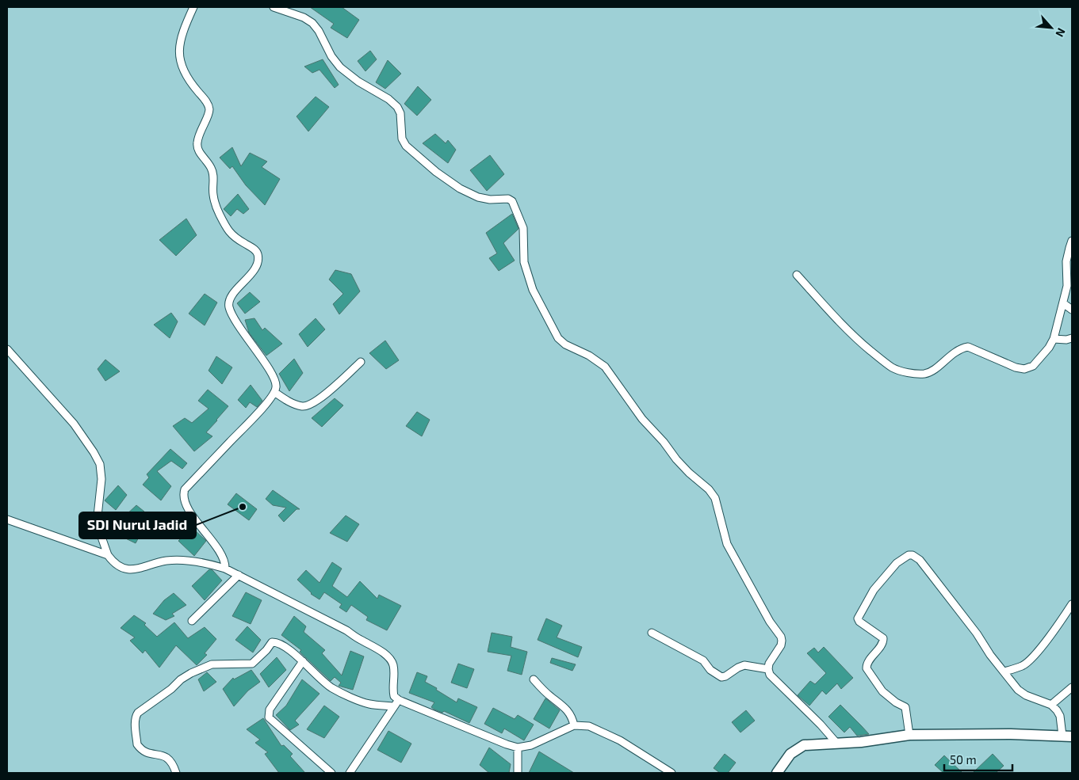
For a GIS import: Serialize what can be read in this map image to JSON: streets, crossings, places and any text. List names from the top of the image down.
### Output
{
  "places": ["SDI Nurul Jadid"],
  "scale_bar": "50 m",
  "north": "bottom right"
}
